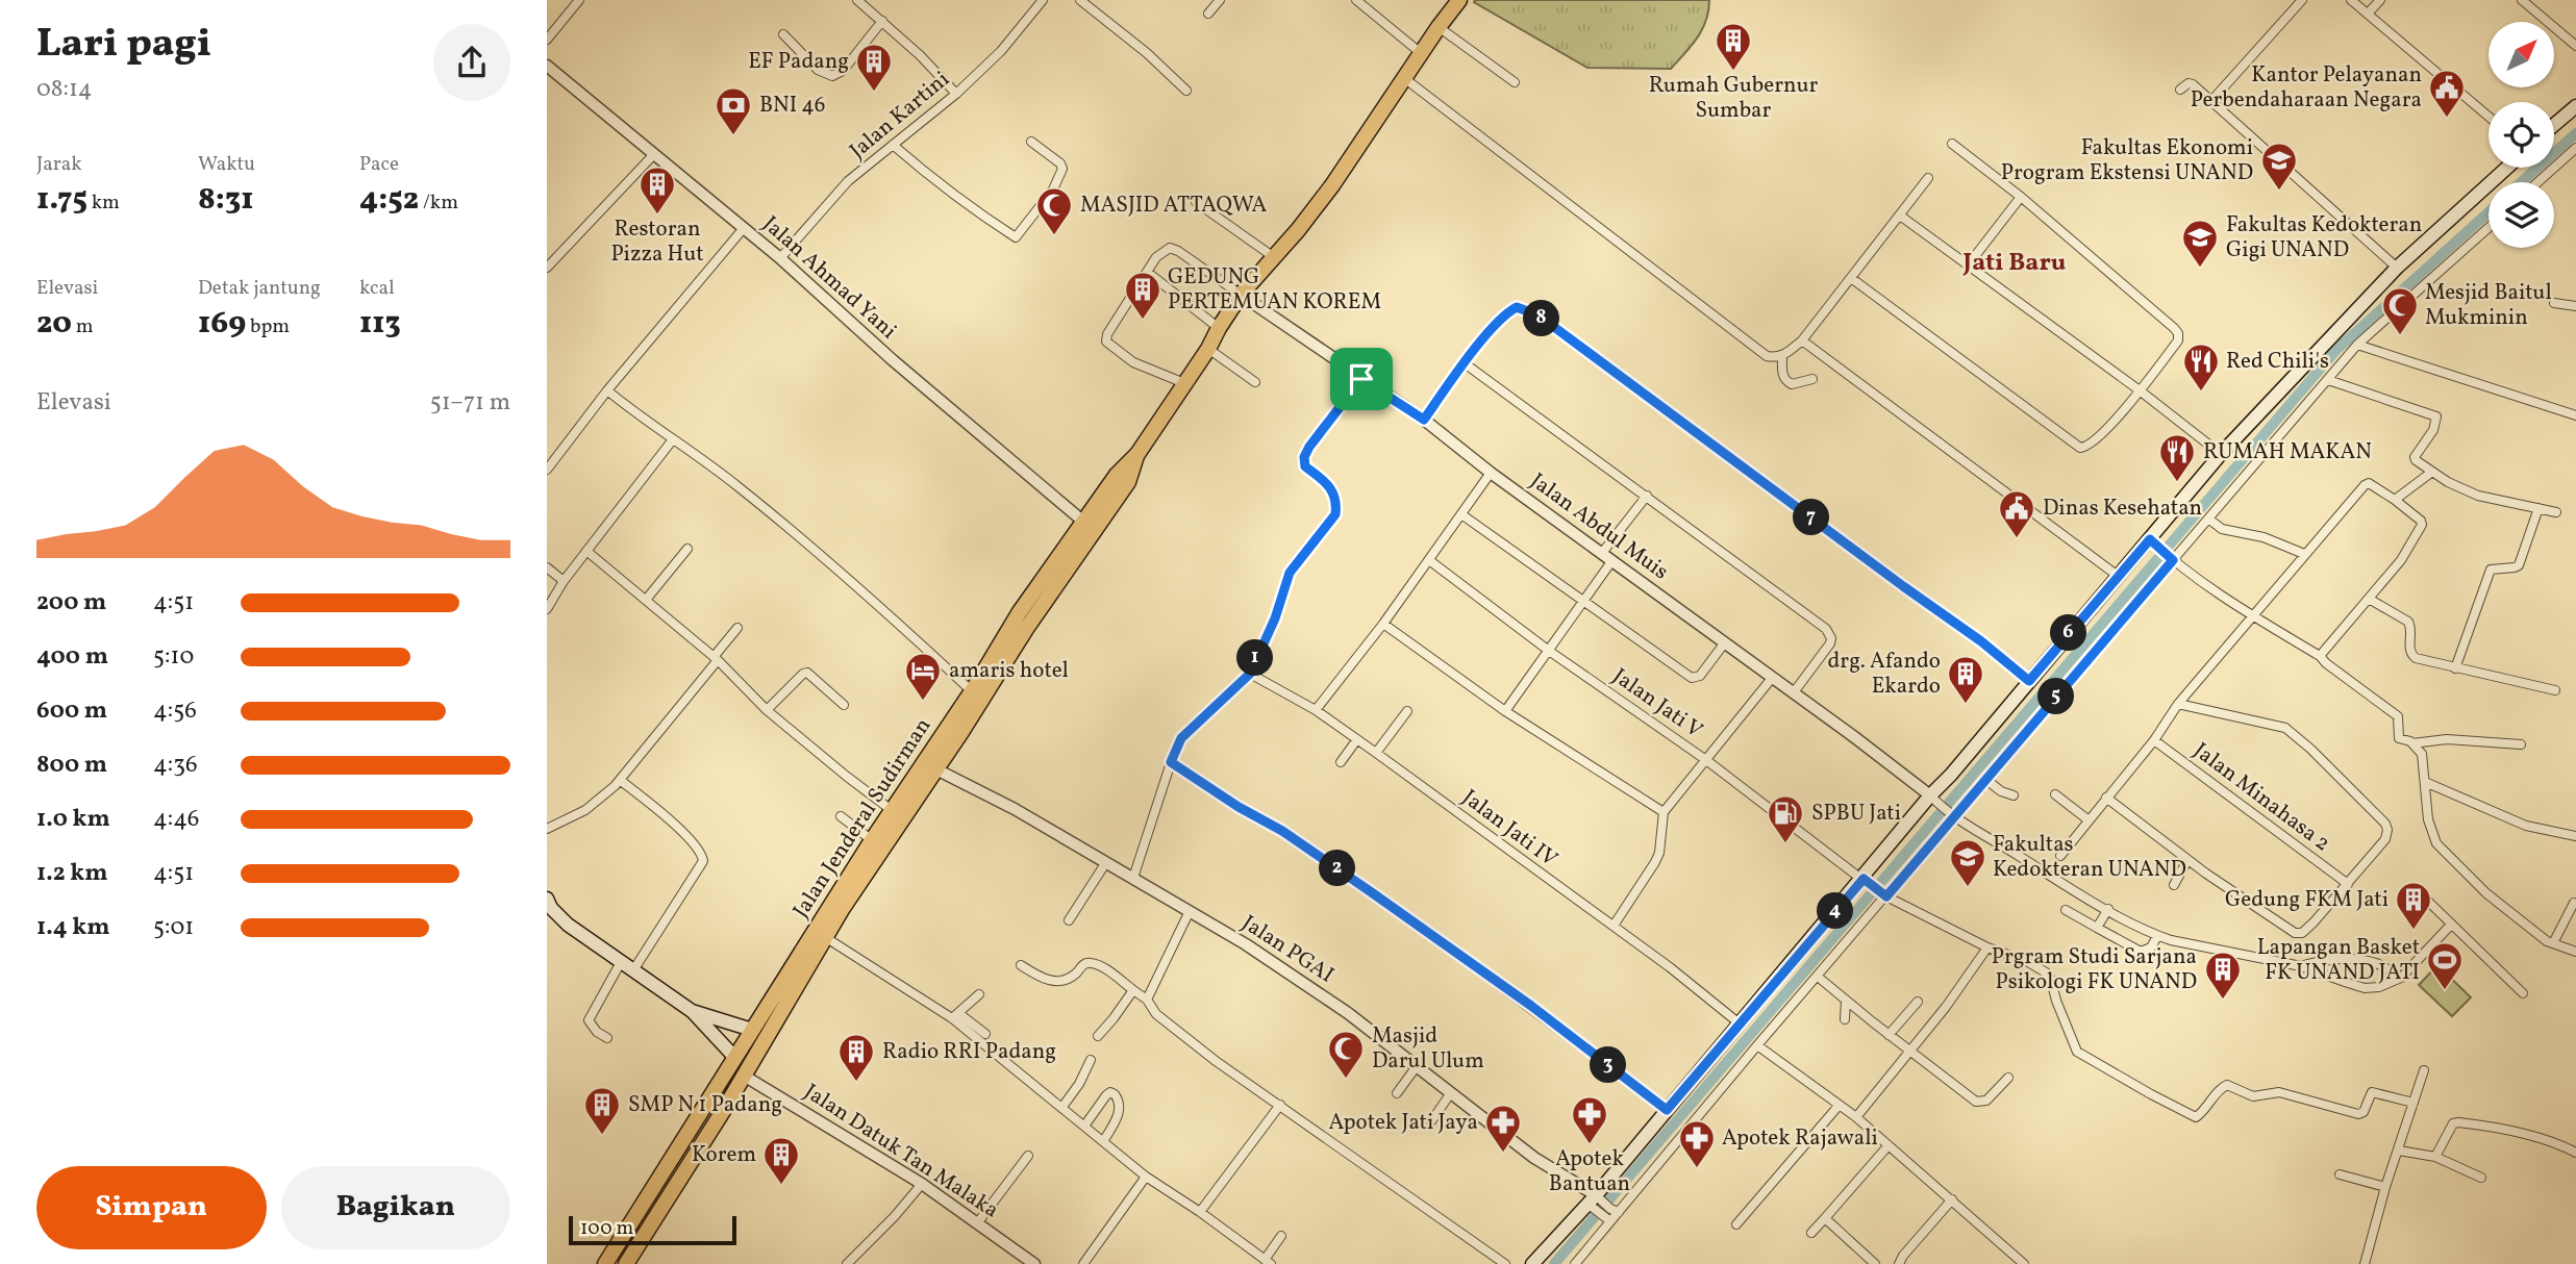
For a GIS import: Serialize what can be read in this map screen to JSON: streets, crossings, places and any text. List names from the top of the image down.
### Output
{
  "streets": {
    "main road": ["Jalan Jenderal Sudirman"],
    "street": [
      "Jalan Kartini",
      "Jalan Ahmad Yani",
      "Jalan Abdul Muis",
      "Jalan Jati V",
      "Jalan Minahasa 2",
      "Jalan Jati IV",
      "Jalan PGAI",
      "Jalan Datuk Tan Malaka"
    ]
  },
  "crossings": [
    ["Jalan Kartini", "Jalan Ahmad Yani"],
    ["Jalan Ahmad Yani", "Jalan Jenderal Sudirman"],
    ["Jalan Abdul Muis", "Jalan Jenderal Sudirman"]
  ],
  "districts": ["Jati Baru"],
  "places": {
    "building": [
      "Rumah Gubernur Sumbar",
      "EF Padang",
      "Restoran Pizza Hut",
      "GEDUNG PERTEMUAN KOREM",
      "drg. Afando Ekardo",
      "Gedung FKM Jati",
      "Prgram Studi Sarjana Psikologi FK UNAND",
      "Radio RRI Padang",
      "SMP N 1 Padang",
      "Korem"
    ],
    "public building": ["Kantor Pelayanan Perbendaharaan Negara", "Dinas Kesehatan"],
    "bank": ["BNI 46"],
    "school or university": ["Fakultas Ekonomi Program Ekstensi UNAND", "Fakultas Kedokteran Gigi UNAND", "Fakultas Kedokteran UNAND"],
    "mosque": ["MASJID ATTAQWA", "Mesjid Baitul Mukminin", "Masjid Darul Ulum"],
    "restaurant": ["Red Chili's", "RUMAH MAKAN"],
    "hotel": ["amaris hotel"],
    "fuel station": ["SPBU Jati"],
    "sports": ["Lapangan Basket FK UNAND JATI"],
    "pharmacy": ["Apotek Bantuan", "Apotek Jati Jaya", "Apotek Rajawali"]
  },
  "scale_bar": "100 m",
  "north": "top right",
  "page": {
    "heading": ["Lari pagi", "08:14"],
    "stats": [
      ["Jarak", "1.75 km"],
      ["Waktu", "8:31"],
      ["Pace", "4:52 /km"],
      ["Elevasi", "20 m"],
      ["Detak jantung", "169 bpm"],
      ["kcal", "113"]
    ],
    "pins": [
      "8",
      "7",
      "6",
      "1",
      "5",
      "2",
      "4",
      "3"
    ],
    "chart": ["Elevasi", "51–71 m"],
    "list": [
      {
        "name": "200 m",
        "note": "4:51"
      },
      {
        "name": "400 m",
        "note": "5:10"
      },
      {
        "name": "600 m",
        "note": "4:56"
      },
      {
        "name": "800 m",
        "note": "4:36"
      },
      {
        "name": "1.0 km",
        "note": "4:46"
      },
      {
        "name": "1.2 km",
        "note": "4:51"
      },
      {
        "name": "1.4 km",
        "note": "5:01"
      }
    ],
    "buttons": ["Simpan", "Bagikan"],
    "scale": "100 m"
  }
}
